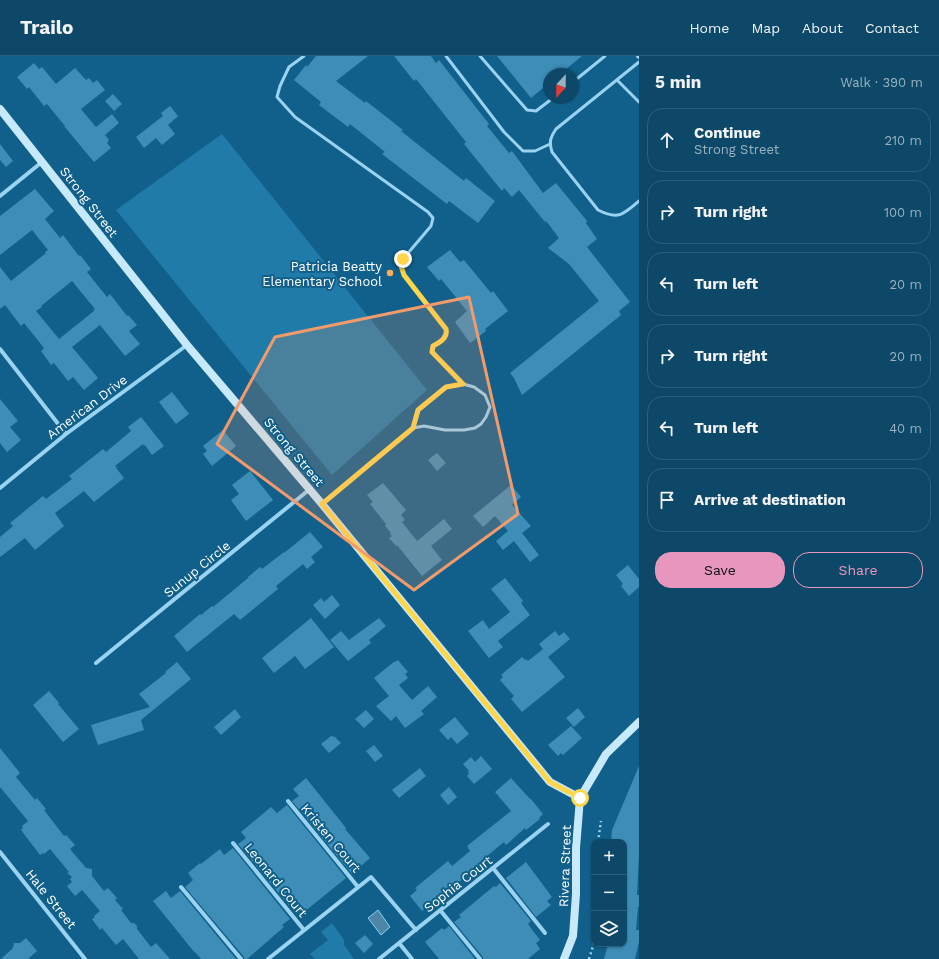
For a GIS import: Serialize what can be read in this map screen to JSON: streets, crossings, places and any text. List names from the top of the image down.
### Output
{
  "streets": {
    "street": [
      "Strong Street",
      "American Drive",
      "Sunup Circle",
      "Kristen Court",
      "Rivera Street",
      "Leonard Court",
      "Sophia Court",
      "Hale Street"
    ]
  },
  "crossings": [
    ["Strong Street", "American Drive"],
    ["Strong Street", "Sunup Circle"],
    ["Strong Street", "Rivera Street"]
  ],
  "places": ["Patricia Beatty Elementary School"],
  "north": "bottom",
  "page": {
    "header": "Trailo",
    "nav": [
      "Home",
      "Map",
      "About",
      "Contact"
    ],
    "heading": ["5 min", "Walk · 390 m"],
    "list": [
      ["Continue", "Strong Street", "210 m"],
      ["Turn right", "100 m"],
      ["Turn left", "20 m"],
      ["Turn right", "20 m"],
      ["Turn left", "40 m"],
      "Arrive at destination"
    ],
    "buttons": ["Save", "Share"],
    "map_buttons": ["+", "−"]
  }
}
